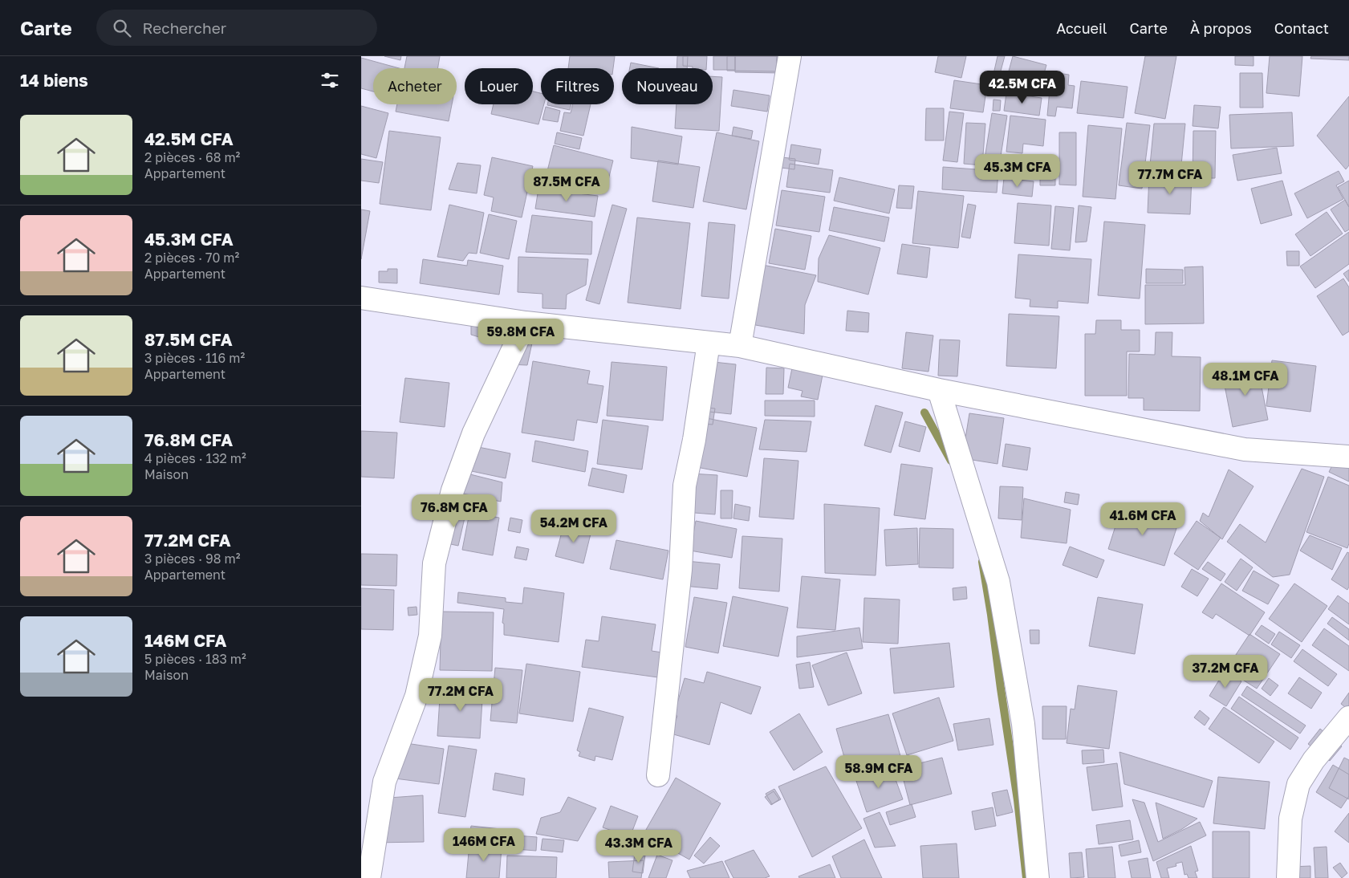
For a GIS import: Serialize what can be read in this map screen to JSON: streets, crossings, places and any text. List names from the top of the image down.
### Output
{
  "page": {
    "header": "Carte",
    "search": "Rechercher",
    "nav": [
      "Accueil",
      "Carte",
      "À propos",
      "Contact"
    ],
    "heading": "14 biens",
    "chip": [
      "Acheter",
      "Louer",
      "Filtres",
      "Nouveau"
    ],
    "price": [
      "42.5M CFA",
      "45.3M CFA",
      "77.7M CFA",
      "87.5M CFA",
      "59.8M CFA",
      "48.1M CFA",
      "76.8M CFA",
      "41.6M CFA",
      "54.2M CFA",
      "37.2M CFA",
      "77.2M CFA",
      "58.9M CFA",
      "146M CFA",
      "43.3M CFA"
    ],
    "list": [
      {
        "name": "42.5M CFA",
        "note": "2 pièces · 68 m² · Appartement"
      },
      {
        "name": "45.3M CFA",
        "note": "2 pièces · 70 m² · Appartement"
      },
      {
        "name": "87.5M CFA",
        "note": "3 pièces · 116 m² · Appartement"
      },
      {
        "name": "76.8M CFA",
        "note": "4 pièces · 132 m² · Maison"
      },
      {
        "name": "77.2M CFA",
        "note": "3 pièces · 98 m² · Appartement"
      },
      {
        "name": "146M CFA",
        "note": "5 pièces · 183 m² · Maison"
      }
    ]
  }
}
